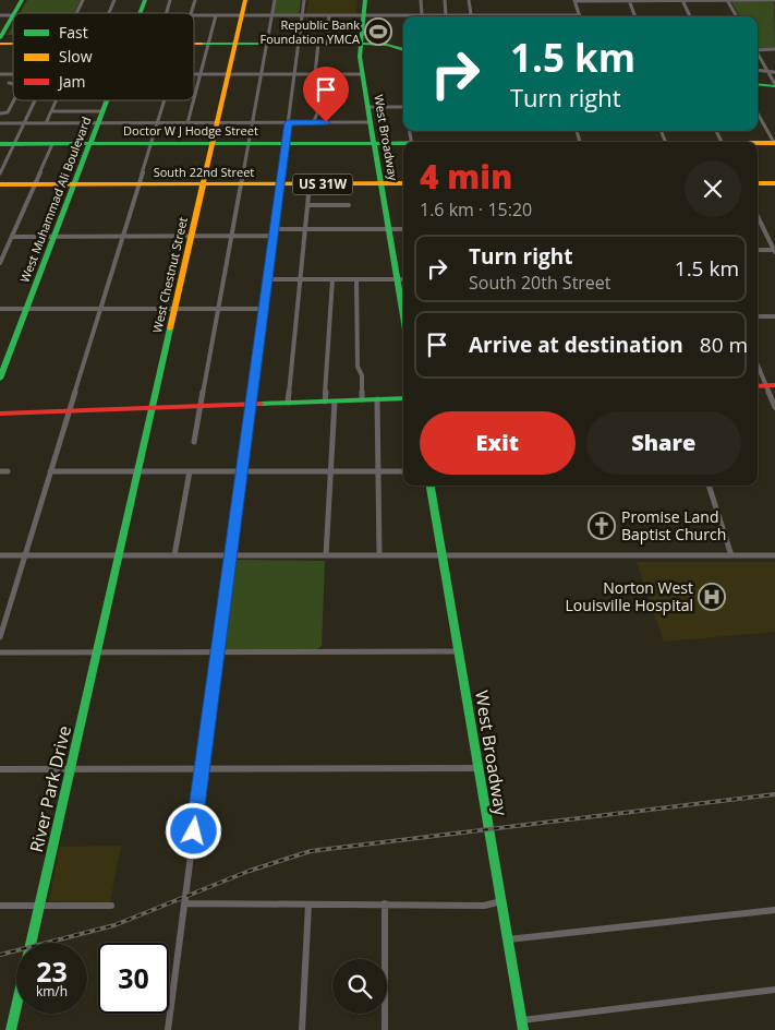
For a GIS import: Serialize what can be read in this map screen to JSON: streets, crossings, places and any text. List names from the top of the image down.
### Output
{
  "streets": {
    "main road": [
      "Doctor W J Hodge Street",
      "West Broadway",
      "South 22nd Street",
      "US 31W",
      "West Muhammad Ali Boulevard",
      "West Chestnut Street",
      "River Park Drive"
    ]
  },
  "crossings": [
    ["Doctor W J Hodge Street", "West Broadway"],
    ["Doctor W J Hodge Street", "West Muhammad Ali Boulevard"],
    ["Doctor W J Hodge Street", "West Chestnut Street"],
    ["West Broadway", "South 22nd Street"],
    ["South 22nd Street", "West Muhammad Ali Boulevard"],
    ["South 22nd Street", "West Chestnut Street"],
    ["West Chestnut Street", "River Park Drive"]
  ],
  "places": {
    "sports": ["Republic Bank Foundation YMCA"],
    "church": ["Promise Land Baptist Church"],
    "hospital": ["Norton West Louisville Hospital"]
  },
  "legend": ["Fast", "Slow", "Jam"],
  "page": {
    "turn": ["1.5 km", "Turn right"],
    "heading": ["4 min", "1.6 km · 15:20"],
    "list": [
      {
        "name": "Turn right",
        "note": "South 20th Street",
        "value": "1.5 km"
      },
      {
        "name": "Arrive at destination",
        "value": "80 m"
      }
    ],
    "buttons": ["Exit", "Share"],
    "speed": "23 km/h",
    "limit": "30"
  }
}
